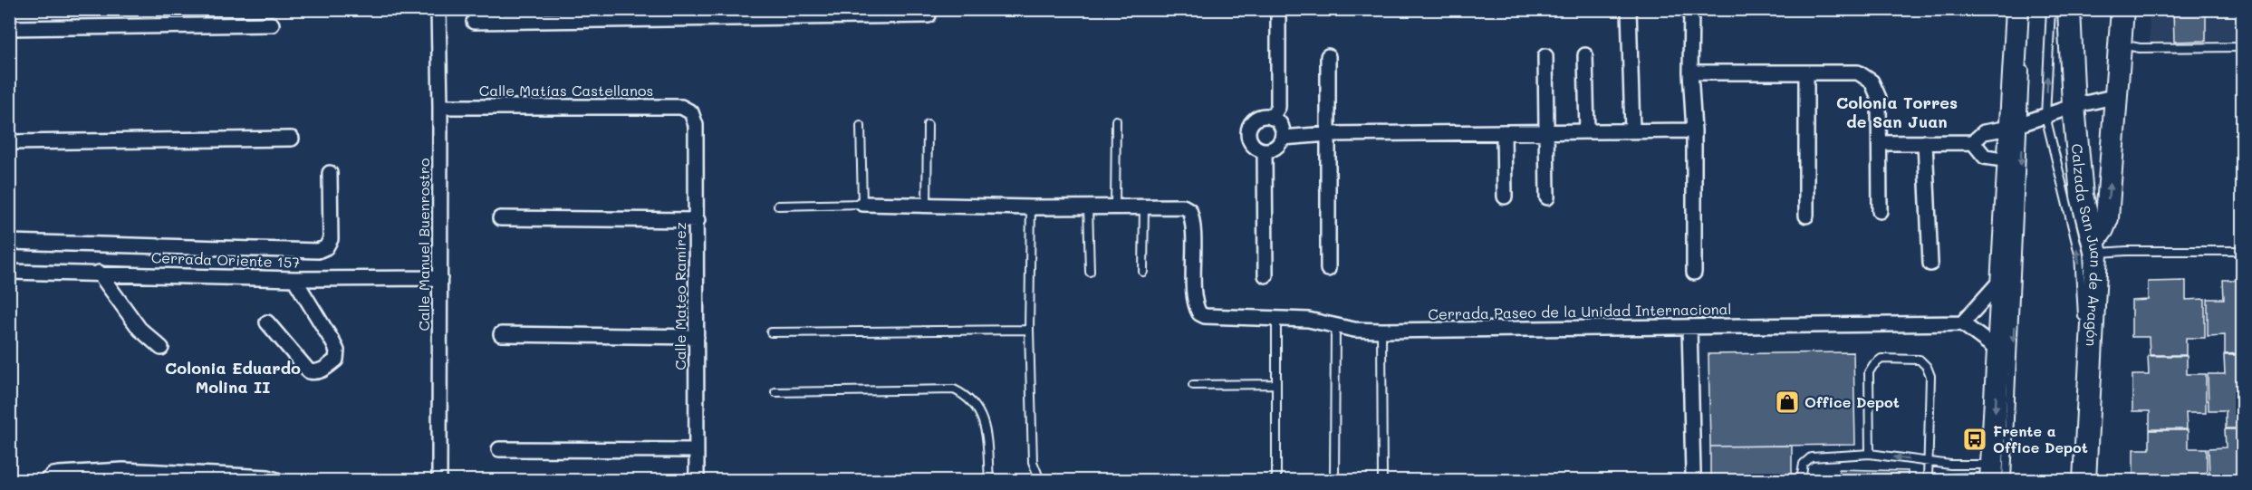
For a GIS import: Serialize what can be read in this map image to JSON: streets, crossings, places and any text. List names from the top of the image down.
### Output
{
  "streets": {
    "main road": ["Calzada San Juan de Aragón"],
    "street": [
      "Calle Matías Castellanos",
      "Calle Manuel Buenrostro",
      "Cerrada Oriente 157",
      "Calle Mateo Ramírez",
      "Cerrada Paseo de la Unidad Internacional"
    ]
  },
  "crossings": [
    ["Calle Matías Castellanos", "Calle Manuel Buenrostro"],
    ["Calle Matías Castellanos", "Calle Mateo Ramírez"],
    ["Calle Manuel Buenrostro", "Cerrada Oriente 157"]
  ],
  "districts": ["Colonia Torres de San Juan", "Colonia Eduardo Molina II"],
  "places": {
    "shop": ["Office Depot"],
    "bus stop": ["Frente a Office Depot"]
  }
}
